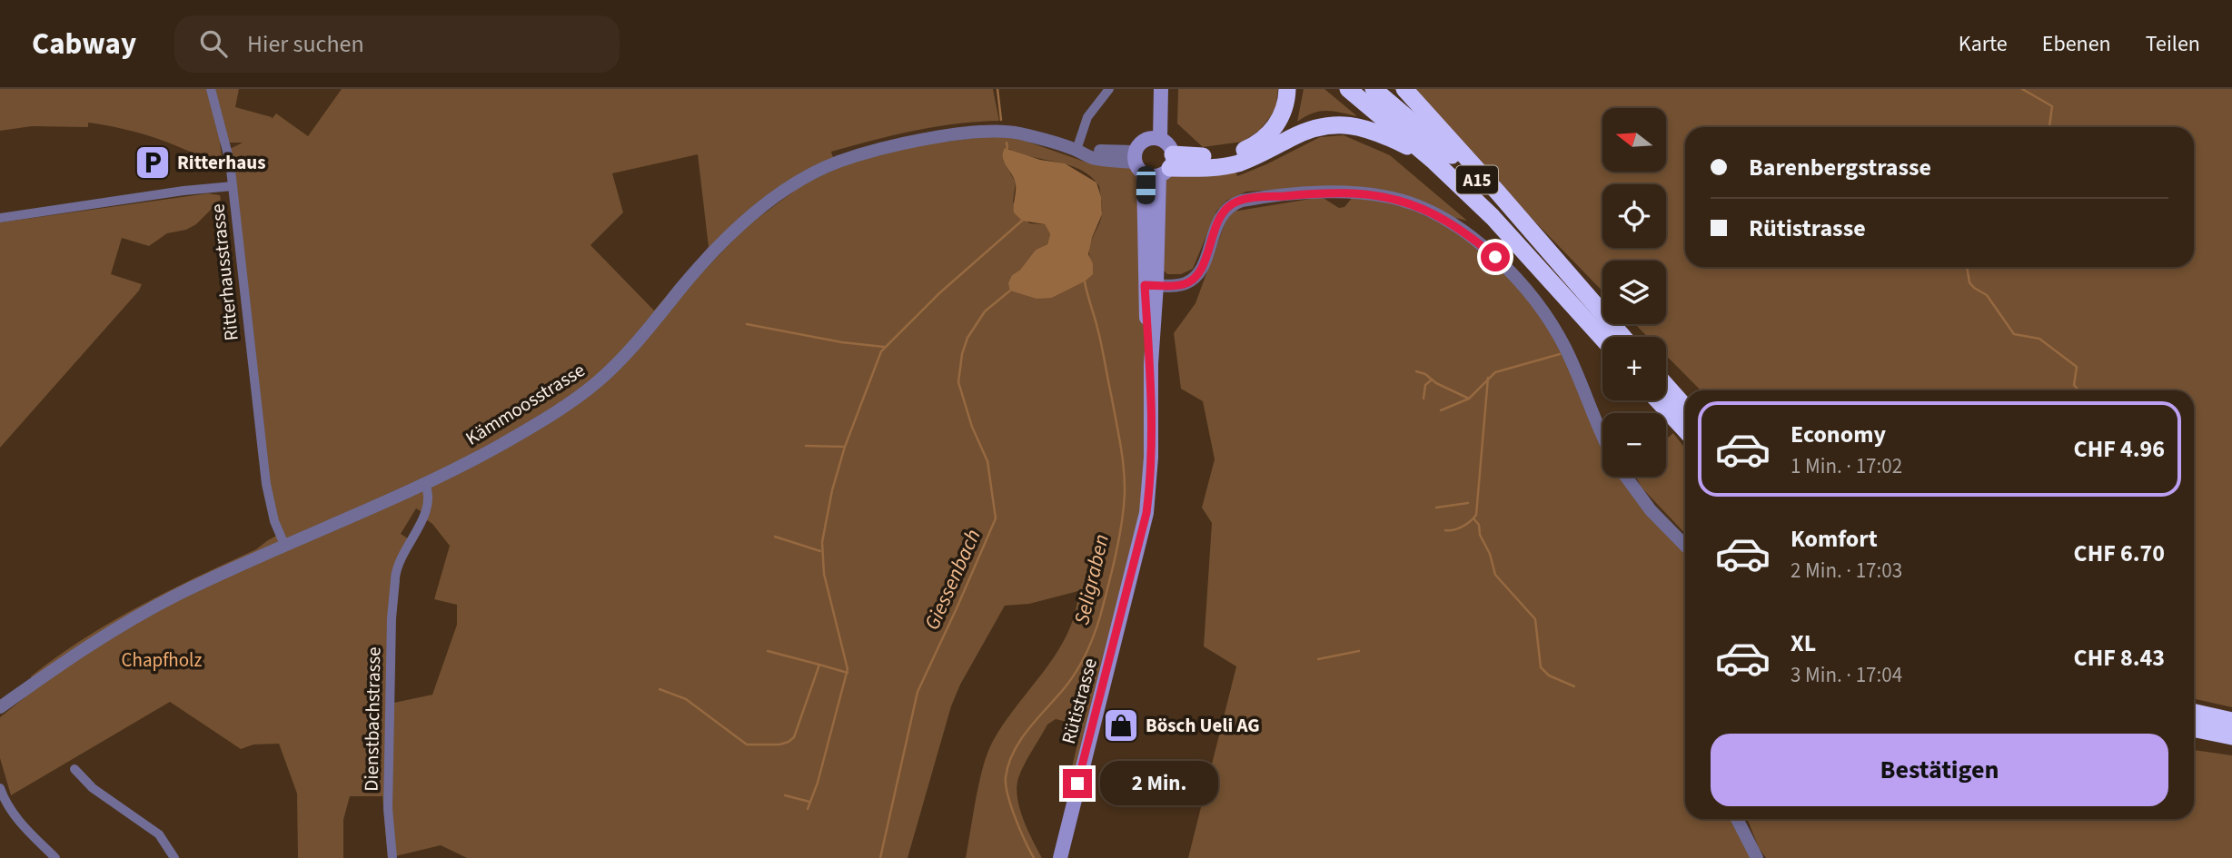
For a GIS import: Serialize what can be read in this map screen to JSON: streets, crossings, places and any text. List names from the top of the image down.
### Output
{
  "streets": {
    "highway": ["A15"],
    "main road": ["Rütistrasse"],
    "street": ["Ritterhausstrasse", "Kämmoosstrasse", "Dienstbachstrasse"]
  },
  "crossings": [
    ["Ritterhausstrasse", "Kämmoosstrasse"],
    ["Kämmoosstrasse", "Rütistrasse"],
    ["Kämmoosstrasse", "Dienstbachstrasse"]
  ],
  "water": ["Giessenbach", "Seligraben"],
  "parks": ["Chapfholz"],
  "places": {
    "parking": ["Ritterhaus"],
    "shop": ["Bösch Ueli AG"]
  },
  "north": "left",
  "page": {
    "header": "Cabway",
    "search": "Hier suchen",
    "nav": ["Karte", "Ebenen", "Teilen"],
    "map_buttons": ["+", "−"],
    "banner": ["Barenbergstrasse", "Rütistrasse"],
    "list": [
      {
        "name": "Economy",
        "note": "1 Min. · 17:02",
        "value": "CHF 4.96"
      },
      {
        "name": "Komfort",
        "note": "2 Min. · 17:03",
        "value": "CHF 6.70"
      },
      {
        "name": "XL",
        "note": "3 Min. · 17:04",
        "value": "CHF 8.43"
      }
    ],
    "buttons": "Bestätigen",
    "bubble": "2 Min."
  }
}
